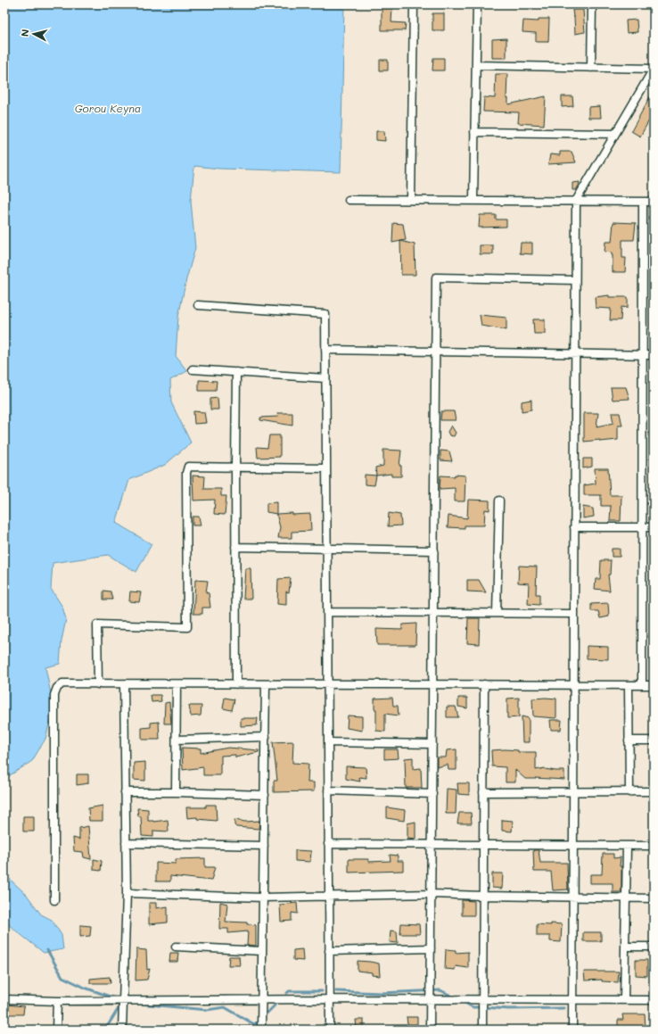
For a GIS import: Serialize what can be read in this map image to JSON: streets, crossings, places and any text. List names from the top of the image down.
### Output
{
  "water": ["Gorou Keyna"],
  "north": "left"
}
